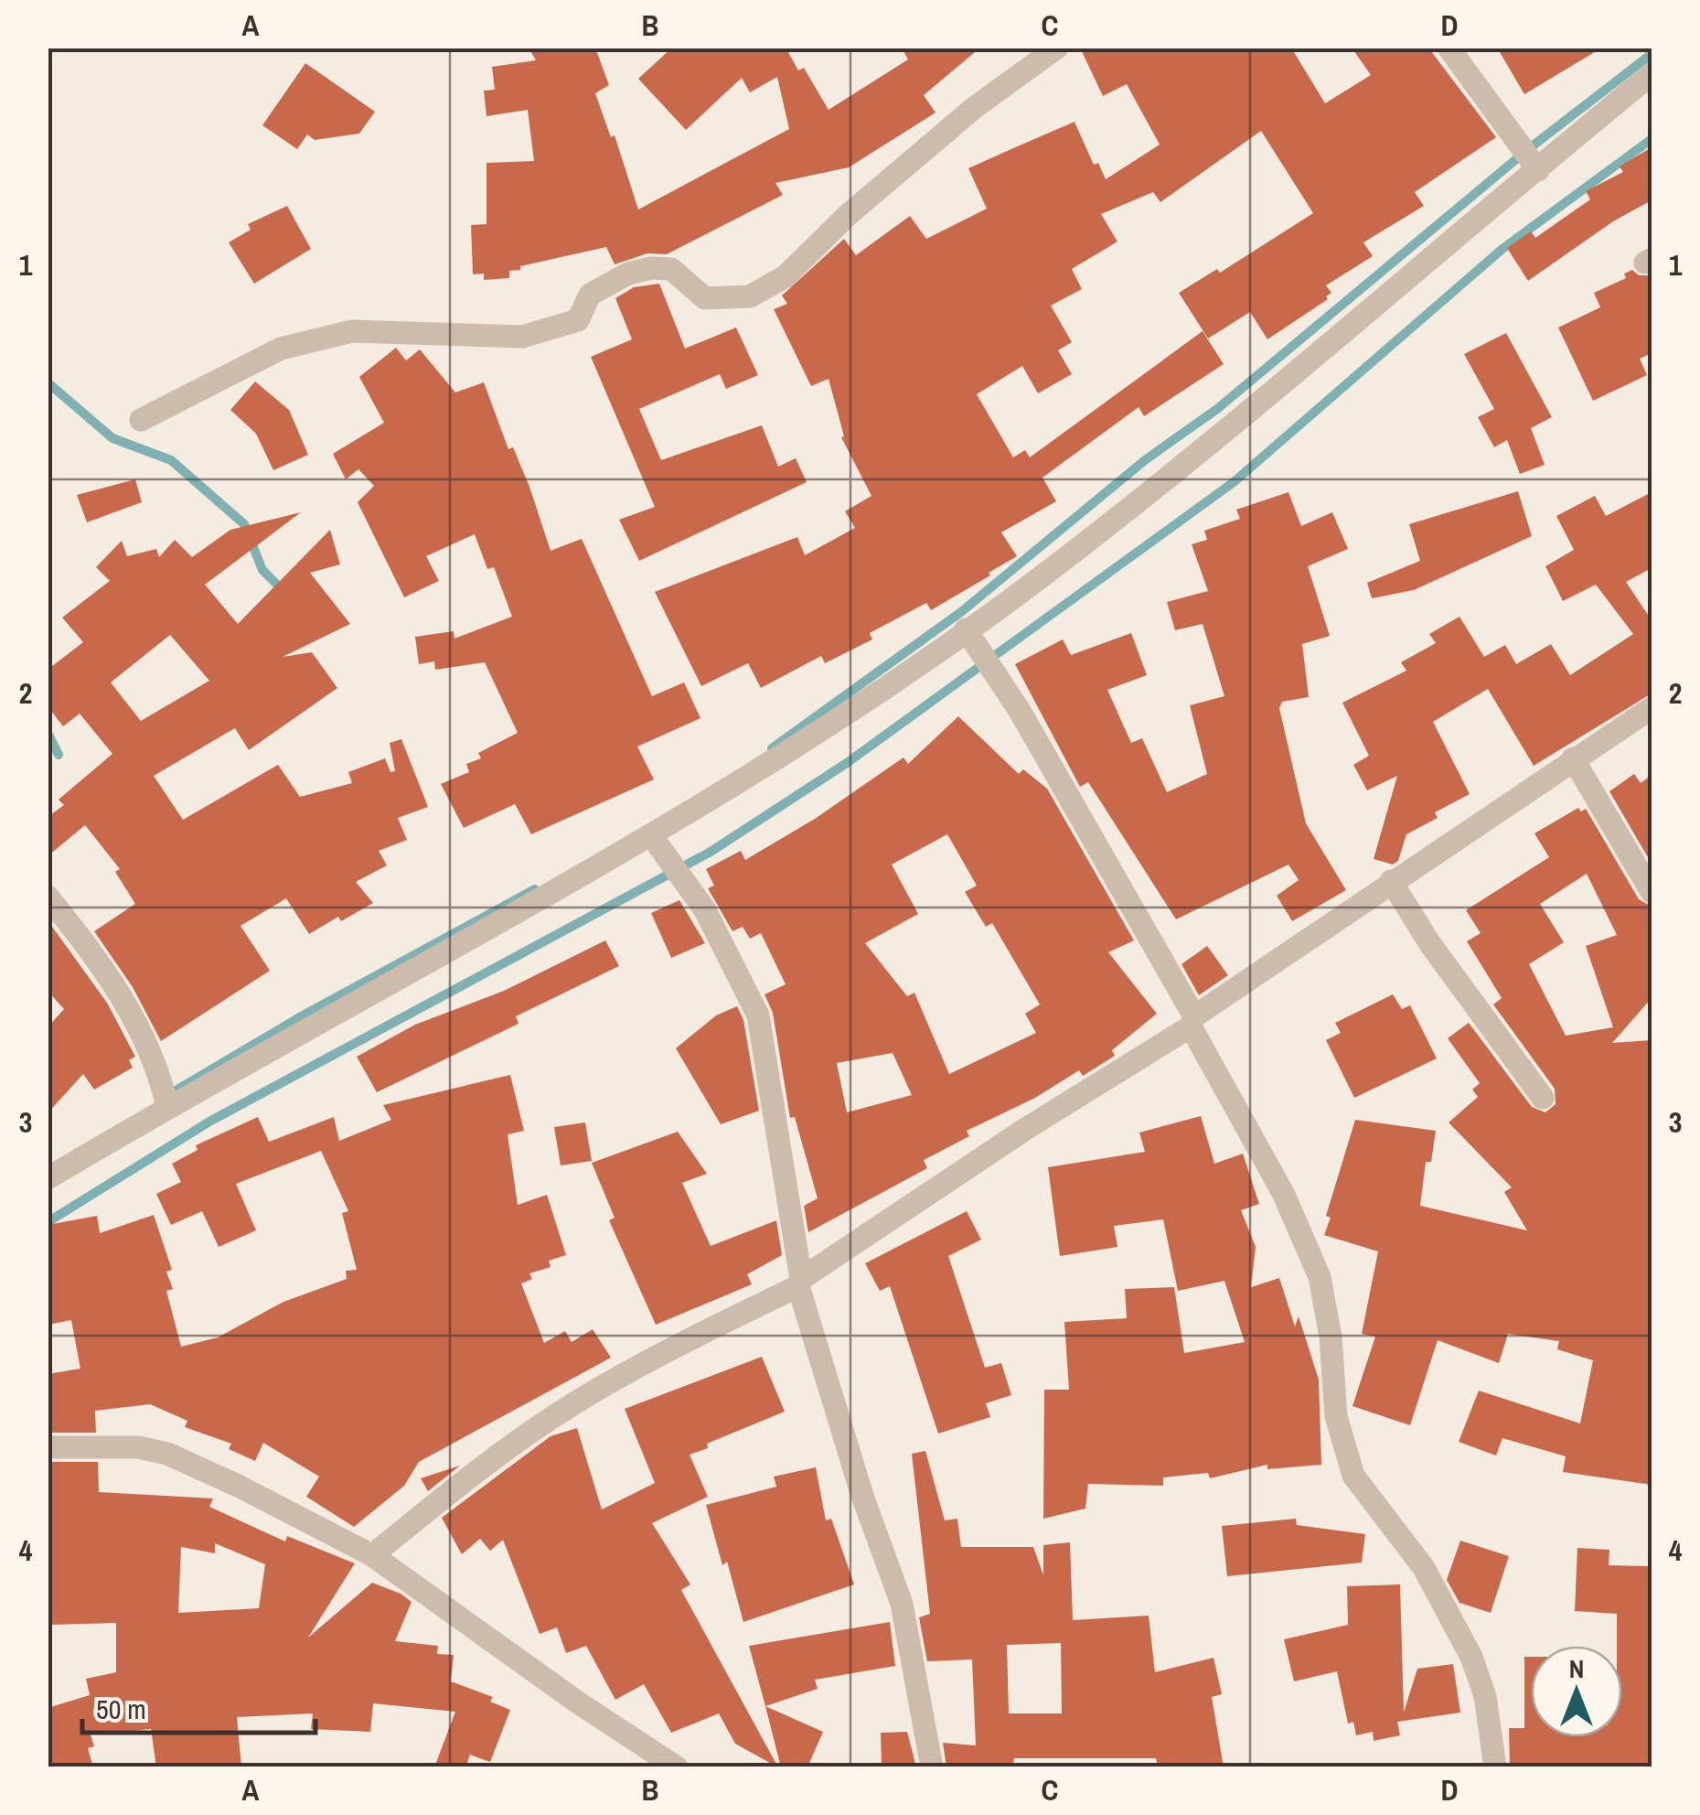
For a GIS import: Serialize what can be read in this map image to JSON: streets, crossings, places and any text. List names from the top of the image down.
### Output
{
  "scale_bar": "50 m",
  "north": "top",
  "grid": {
    "columns": [
      "A",
      "B",
      "C",
      "D"
    ],
    "rows": [
      "1",
      "2",
      "3",
      "4"
    ]
  }
}
